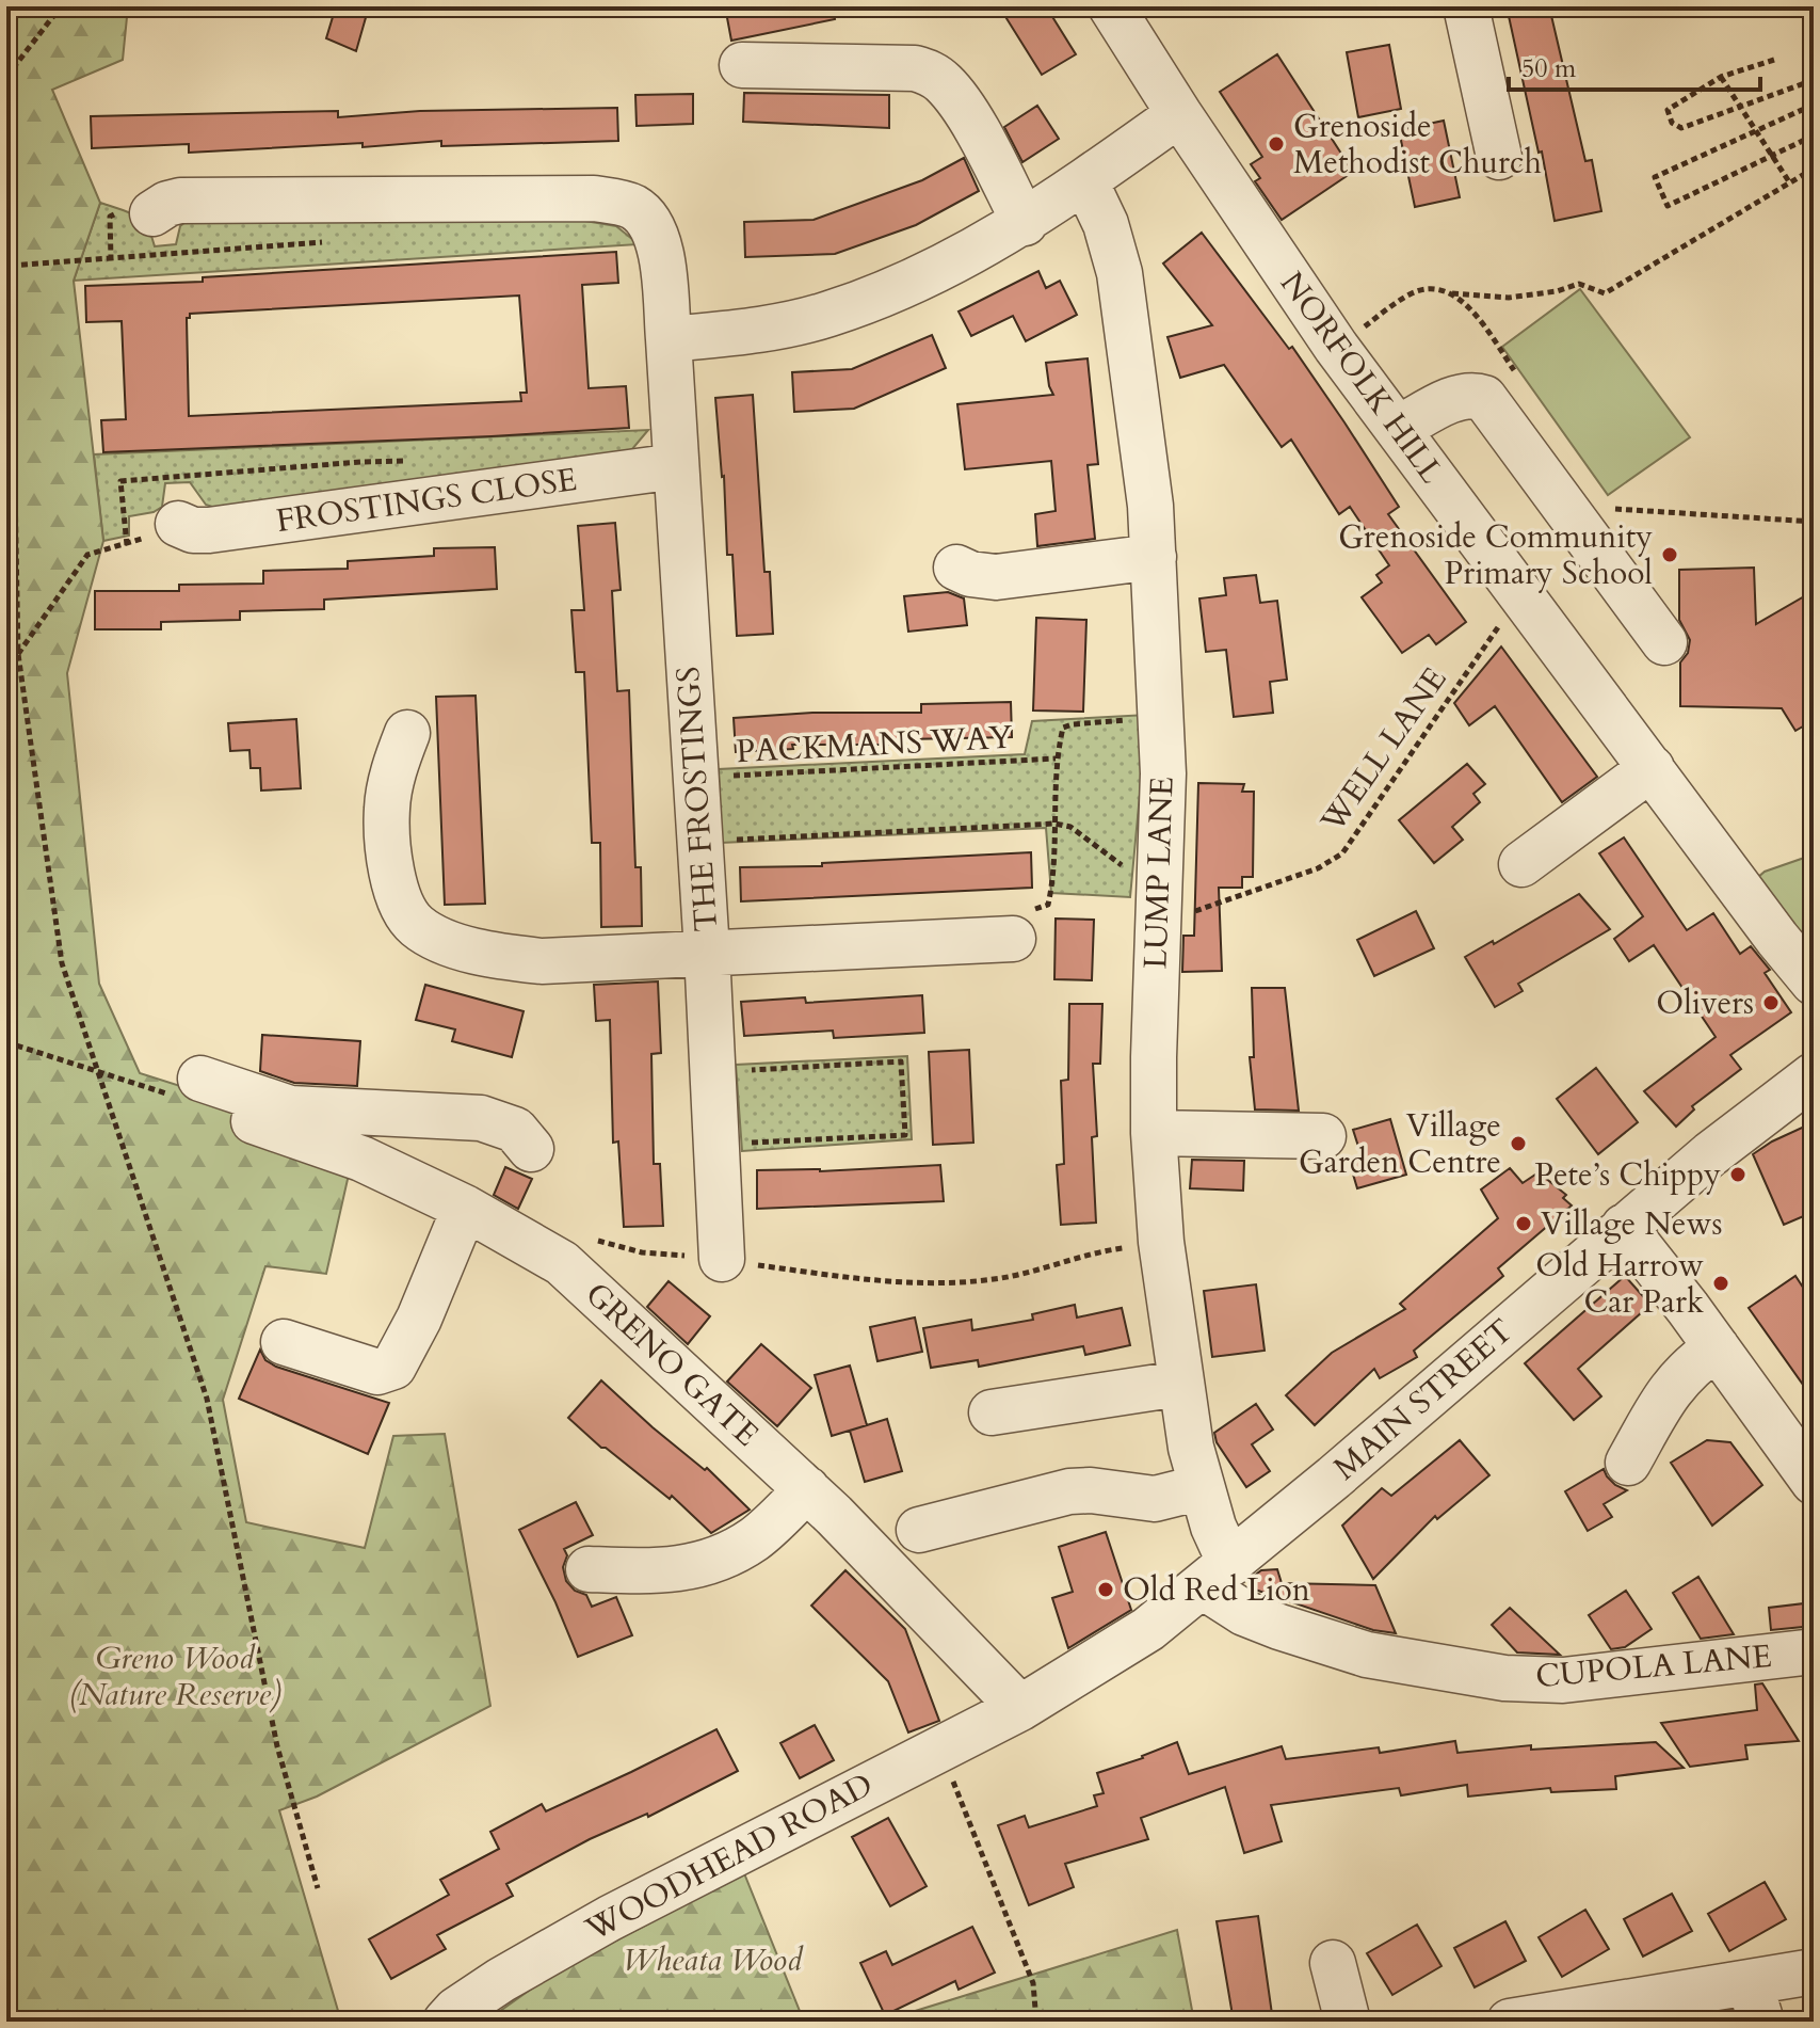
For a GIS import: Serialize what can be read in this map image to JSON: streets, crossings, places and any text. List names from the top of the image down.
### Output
{
  "streets": {
    "street": [
      "NORFOLK HILL",
      "FROSTINGS CLOSE",
      "THE FROSTINGS",
      "LUMP LANE",
      "GRENO GATE",
      "MAIN STREET",
      "CUPOLA LANE",
      "WOODHEAD ROAD"
    ],
    "path": ["PACKMANS WAY", "WELL LANE"]
  },
  "crossings": [
    ["NORFOLK HILL", "WELL LANE"],
    ["FROSTINGS CLOSE", "THE FROSTINGS"],
    ["PACKMANS WAY", "THE FROSTINGS"],
    ["PACKMANS WAY", "LUMP LANE"],
    ["WELL LANE", "LUMP LANE"],
    ["LUMP LANE", "MAIN STREET"],
    ["LUMP LANE", "CUPOLA LANE"],
    ["GRENO GATE", "MAIN STREET"],
    ["GRENO GATE", "WOODHEAD ROAD"],
    ["MAIN STREET", "CUPOLA LANE"],
    ["MAIN STREET", "WOODHEAD ROAD"]
  ],
  "parks": ["Greno Wood (Nature Reserve)", "Wheata Wood"],
  "places": [
    "Grenoside Methodist Church",
    "Grenoside Community Primary School",
    "Olivers",
    "Village Garden Centre",
    "Pete’s Chippy",
    "Village News",
    "Old Harrow Car Park",
    "Old Red Lion"
  ],
  "scale_bar": "50 m"
}
